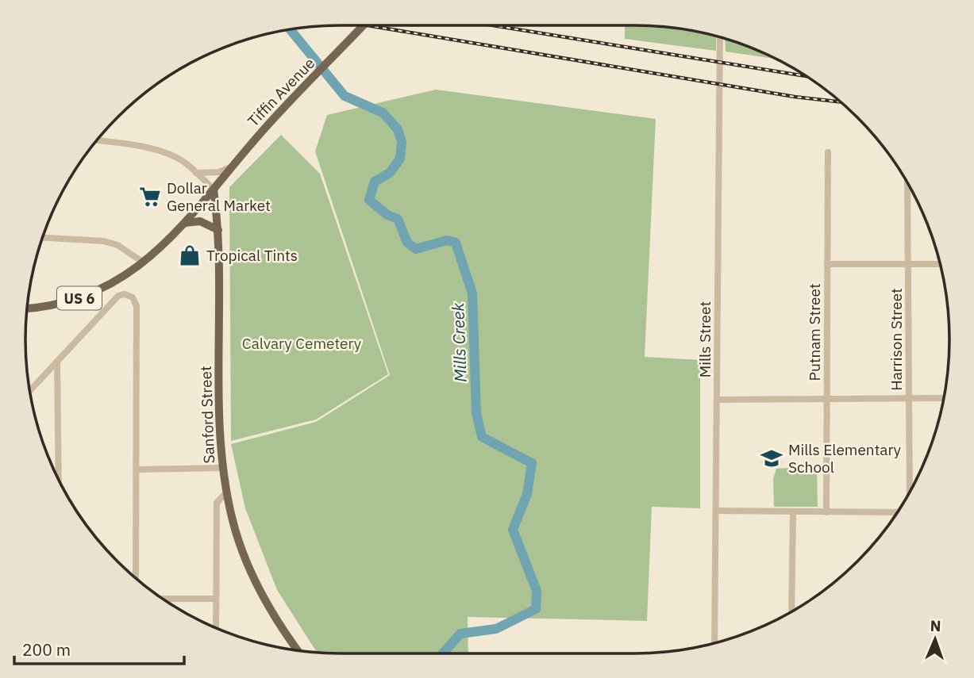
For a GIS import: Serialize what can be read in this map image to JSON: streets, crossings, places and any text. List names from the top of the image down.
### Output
{
  "streets": {
    "main road": ["Tiffin Avenue", "US 6", "Sanford Street"],
    "street": ["Putnam Street", "Mills Street", "Harrison Street"]
  },
  "crossings": [
    ["Tiffin Avenue", "US 6"],
    ["Tiffin Avenue", "Sanford Street"],
    ["US 6", "Sanford Street"]
  ],
  "water": ["Mills Creek"],
  "parks": ["Calvary Cemetery"],
  "places": {
    "supermarket": ["Dollar General Market"],
    "shop": ["Tropical Tints"],
    "school or university": ["Mills Elementary School"]
  },
  "scale_bar": "200 m",
  "north": "top"
}
